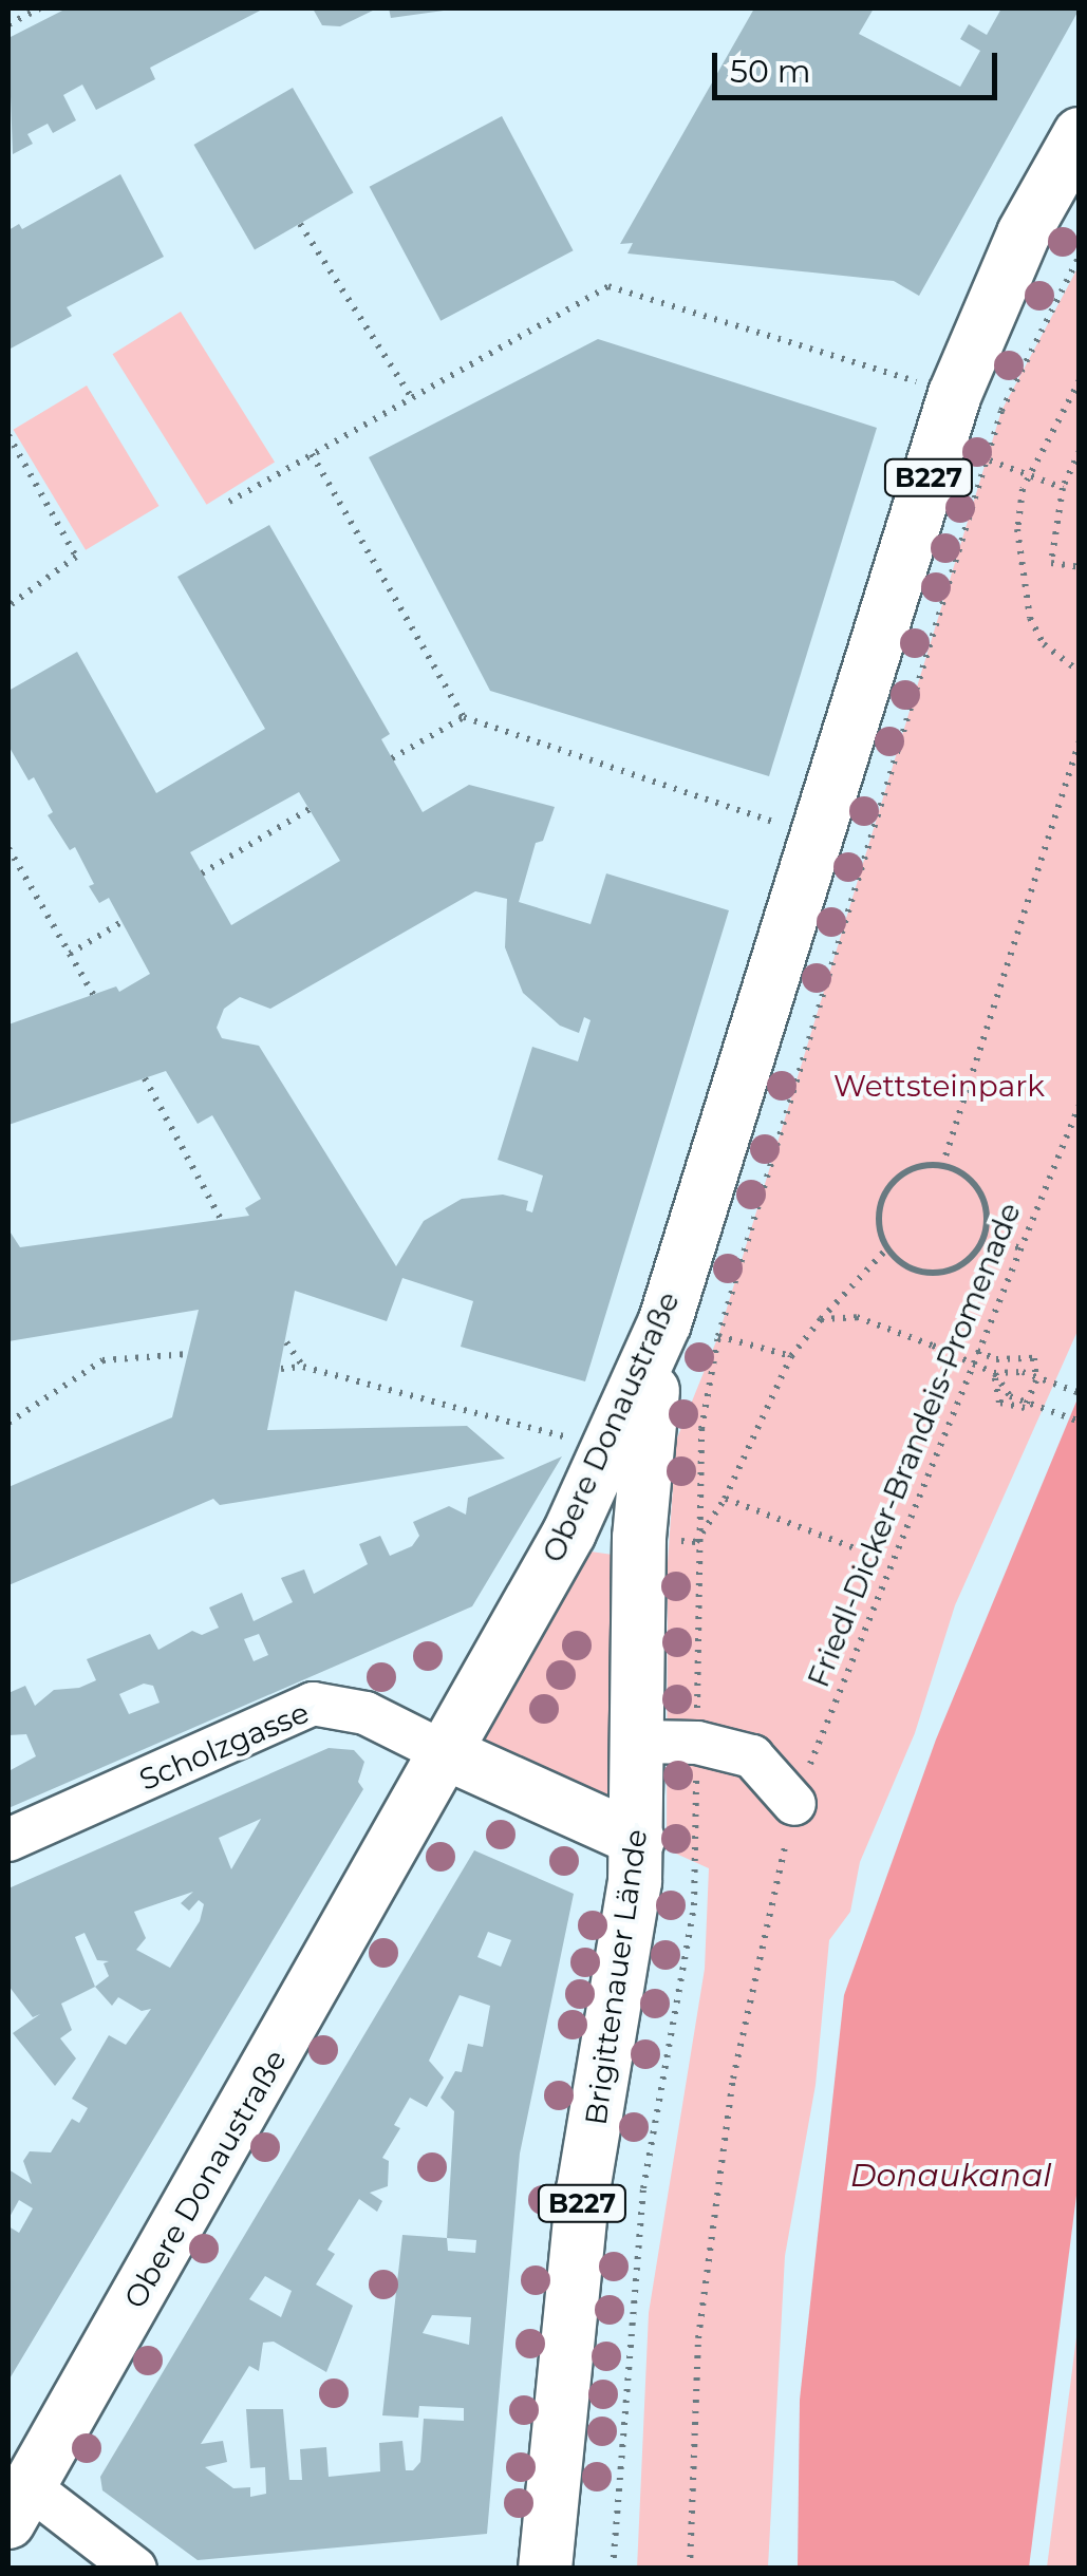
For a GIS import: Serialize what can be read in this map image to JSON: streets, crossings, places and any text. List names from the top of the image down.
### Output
{
  "streets": {
    "main road": ["B227", "Obere Donaustraße", "Brigittenauer Lände"],
    "street": ["Scholzgasse"],
    "path": ["Friedl-Dicker-Brandeis-Promenade"]
  },
  "crossings": [
    ["Obere Donaustraße", "Scholzgasse"],
    ["Obere Donaustraße", "Brigittenauer Lände"]
  ],
  "water": ["Donaukanal"],
  "parks": ["Wettsteinpark"],
  "scale_bar": "50 m"
}
